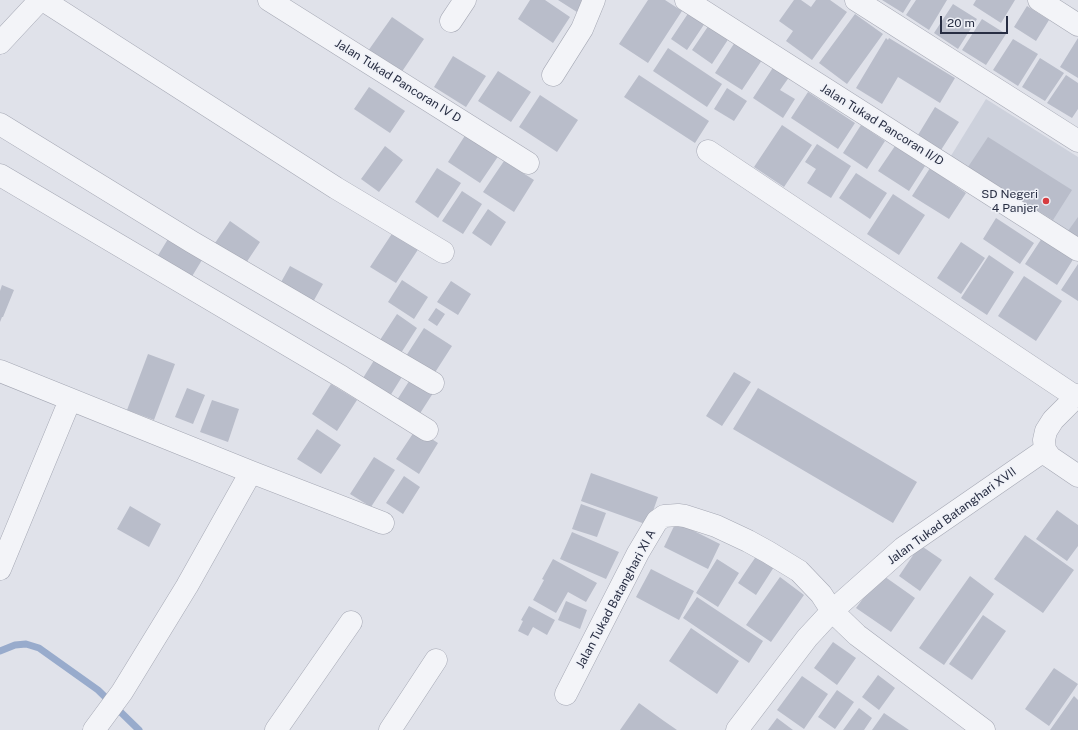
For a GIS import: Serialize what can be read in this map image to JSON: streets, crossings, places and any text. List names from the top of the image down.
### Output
{
  "streets": {
    "street": [
      "Jalan Tukad Pancoran IV D",
      "Jalan Tukad Pancoran II/D",
      "Jalan Tukad Batanghari XVII",
      "Jalan Tukad Batanghari XI A"
    ]
  },
  "crossings": [
    ["Jalan Tukad Batanghari XVII", "Jalan Tukad Batanghari XI A"]
  ],
  "places": ["SD Negeri 4 Panjer"],
  "scale_bar": "20 m"
}
